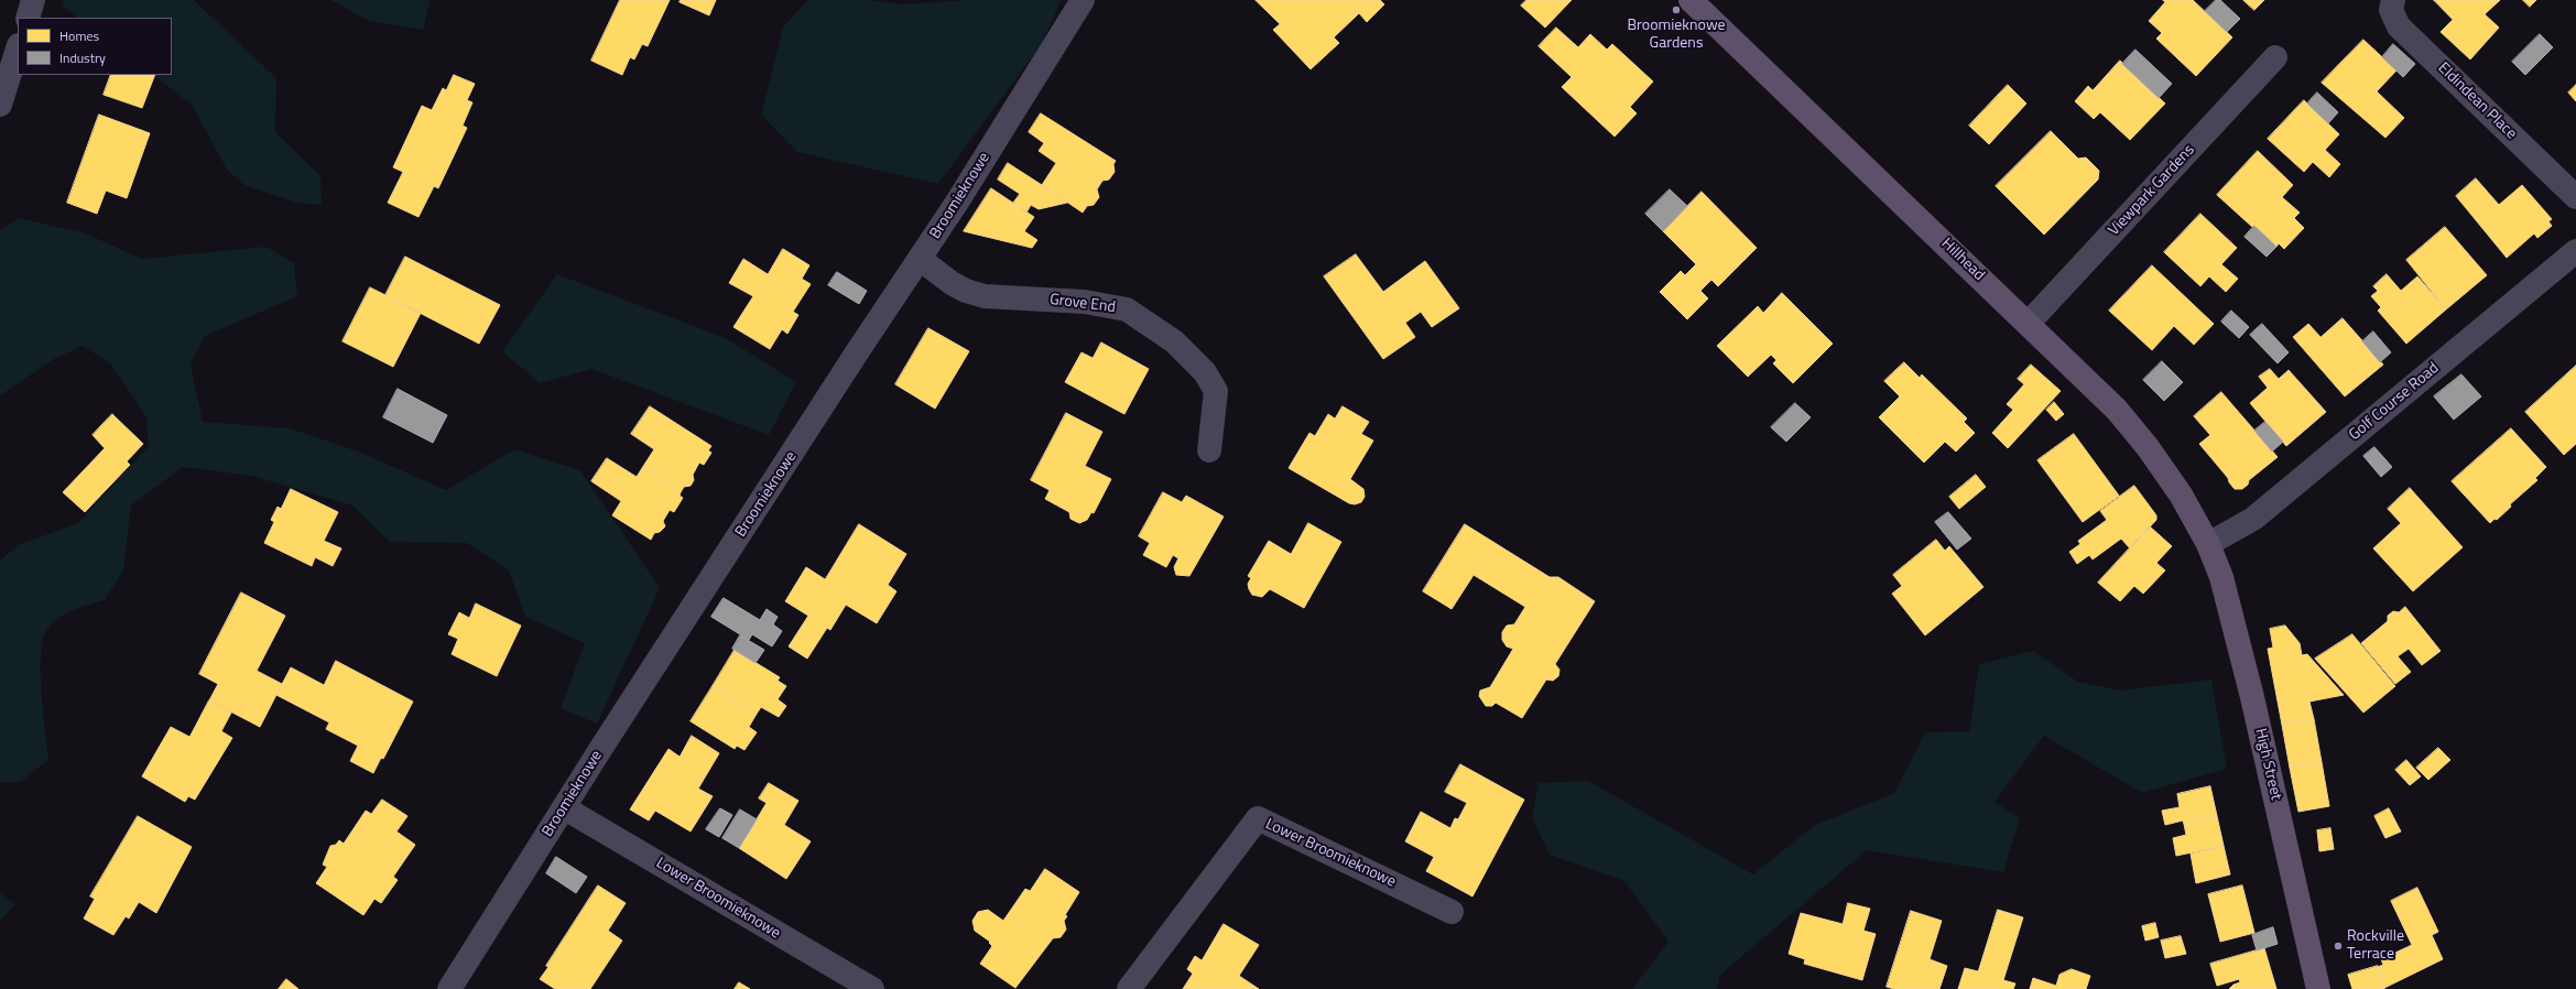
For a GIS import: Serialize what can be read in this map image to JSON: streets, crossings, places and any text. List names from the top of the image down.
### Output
{
  "streets": {
    "main road": ["Hillhead", "High Street"],
    "street": [
      "Eldindean Place",
      "Viewpark Gardens",
      "Broomieknowe",
      "Grove End",
      "Golf Course Road",
      "Lower Broomieknowe"
    ]
  },
  "crossings": [
    ["Viewpark Gardens", "Hillhead"],
    ["Broomieknowe", "Grove End"],
    ["Broomieknowe", "Lower Broomieknowe"],
    ["Hillhead", "Golf Course Road"],
    ["Hillhead", "High Street"],
    ["Golf Course Road", "High Street"]
  ],
  "places": ["Broomieknowe Gardens", "Rockville Terrace"],
  "legend": ["Homes", "Industry"]
}
